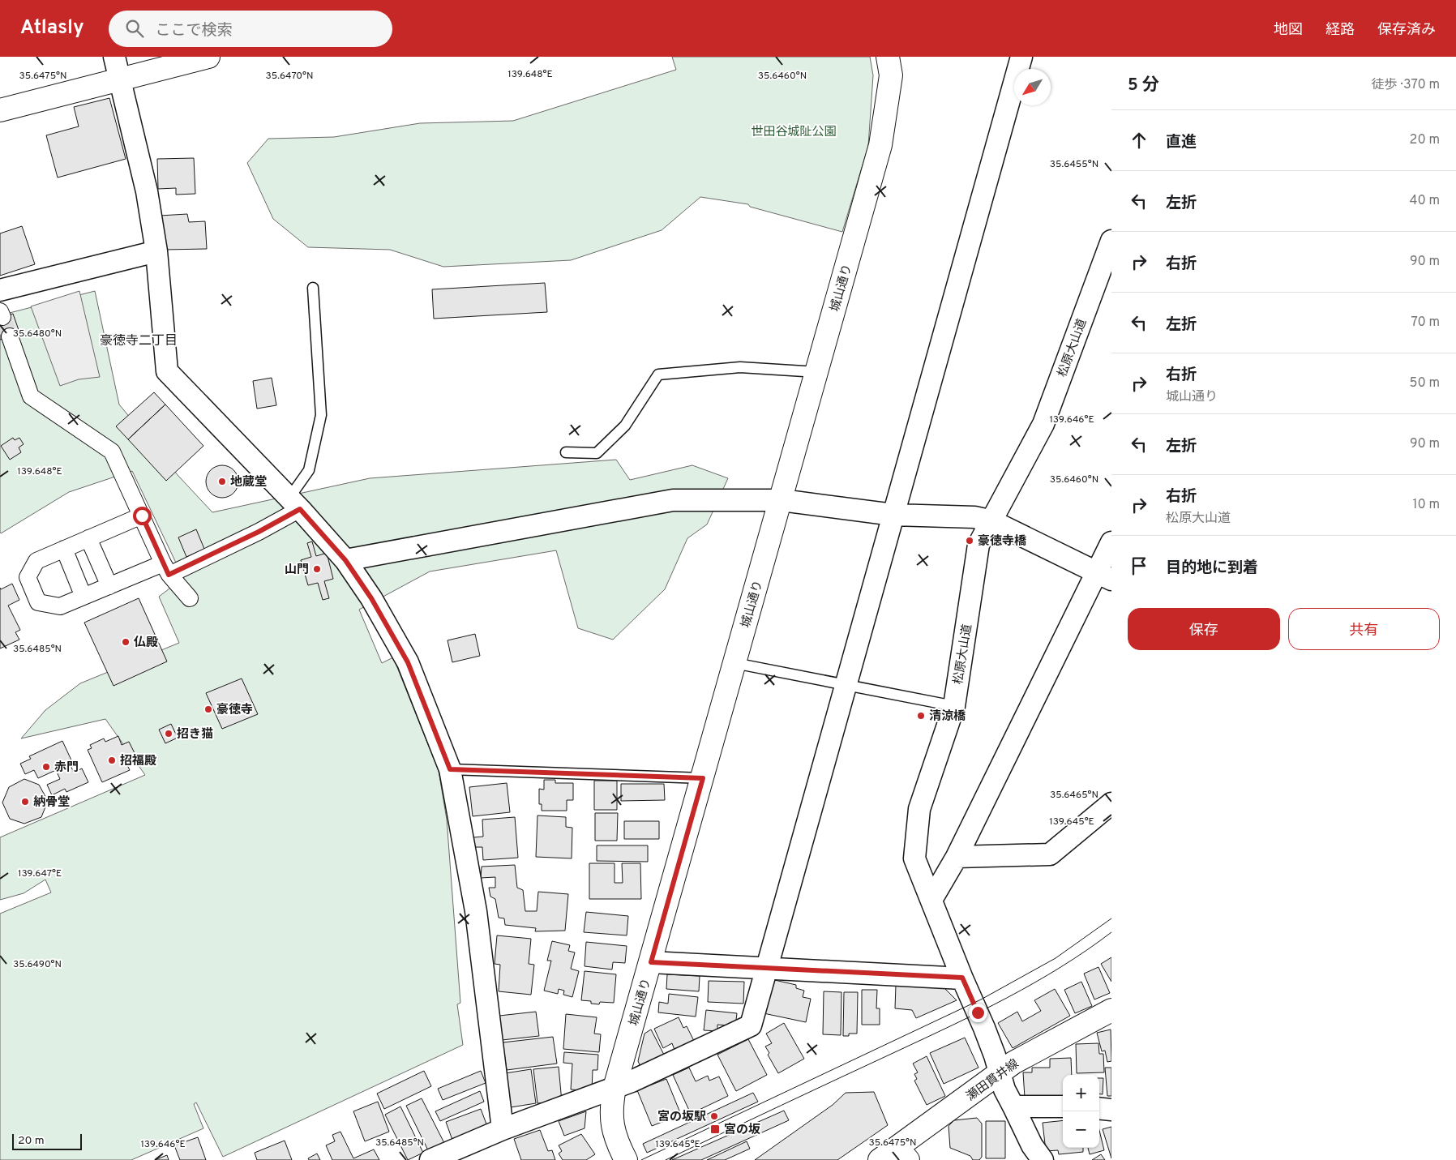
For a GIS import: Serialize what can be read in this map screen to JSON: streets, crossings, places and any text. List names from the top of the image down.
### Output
{
  "streets": {
    "street": ["城山通り", "松原大山道", "瀬田貫井線"]
  },
  "crossings": [
    ["松原大山道", "瀬田貫井線"]
  ],
  "districts": ["豪徳寺二丁目"],
  "parks": ["世田谷城阯公園"],
  "places": {
    "other": [
      "地蔵堂",
      "豪徳寺橋",
      "山門",
      "仏殿",
      "豪徳寺",
      "清涼橋",
      "招き猫",
      "招福殿",
      "赤門",
      "納骨堂",
      "宮の坂駅"
    ],
    "transit": ["宮の坂"]
  },
  "scale_bar": "20 m",
  "north": "bottom left",
  "page": {
    "header": "Atlasly",
    "search": "ここで検索",
    "nav": ["地図", "経路", "保存済み"],
    "heading": ["5 分", "徒歩 · 370 m"],
    "list": [
      ["直進", "20 m"],
      ["左折", "40 m"],
      ["右折", "90 m"],
      ["左折", "70 m"],
      ["右折", "城山通り", "50 m"],
      ["左折", "90 m"],
      ["右折", "松原大山道", "10 m"],
      "目的地に到着"
    ],
    "buttons": ["保存", "共有"],
    "map_buttons": ["+", "−"],
    "scale": "20 m"
  },
  "coordinates": [
    "139.648°E",
    "35.6475°N",
    "35.6470°N",
    "35.6460°N",
    "35.6455°N",
    "35.6480°N",
    "139.646°E",
    "35.6485°N",
    "35.6465°N",
    "139.645°E",
    "139.647°E",
    "35.6490°N"
  ]
}
